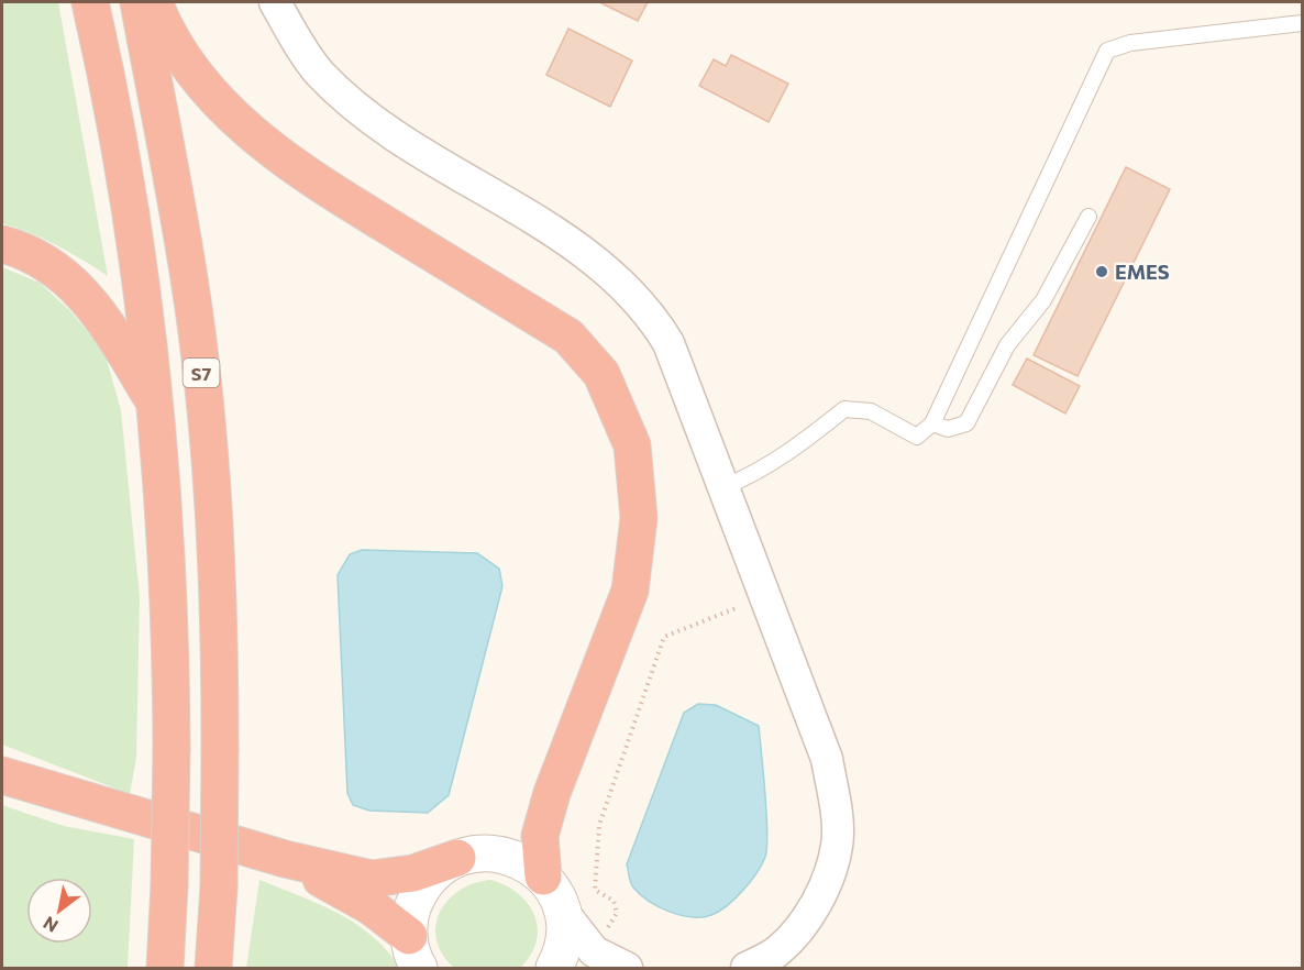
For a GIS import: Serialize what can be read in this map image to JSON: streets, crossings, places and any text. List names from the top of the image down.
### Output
{
  "streets": {
    "highway": ["S7"]
  },
  "places": ["EMES"],
  "north": "bottom left"
}
